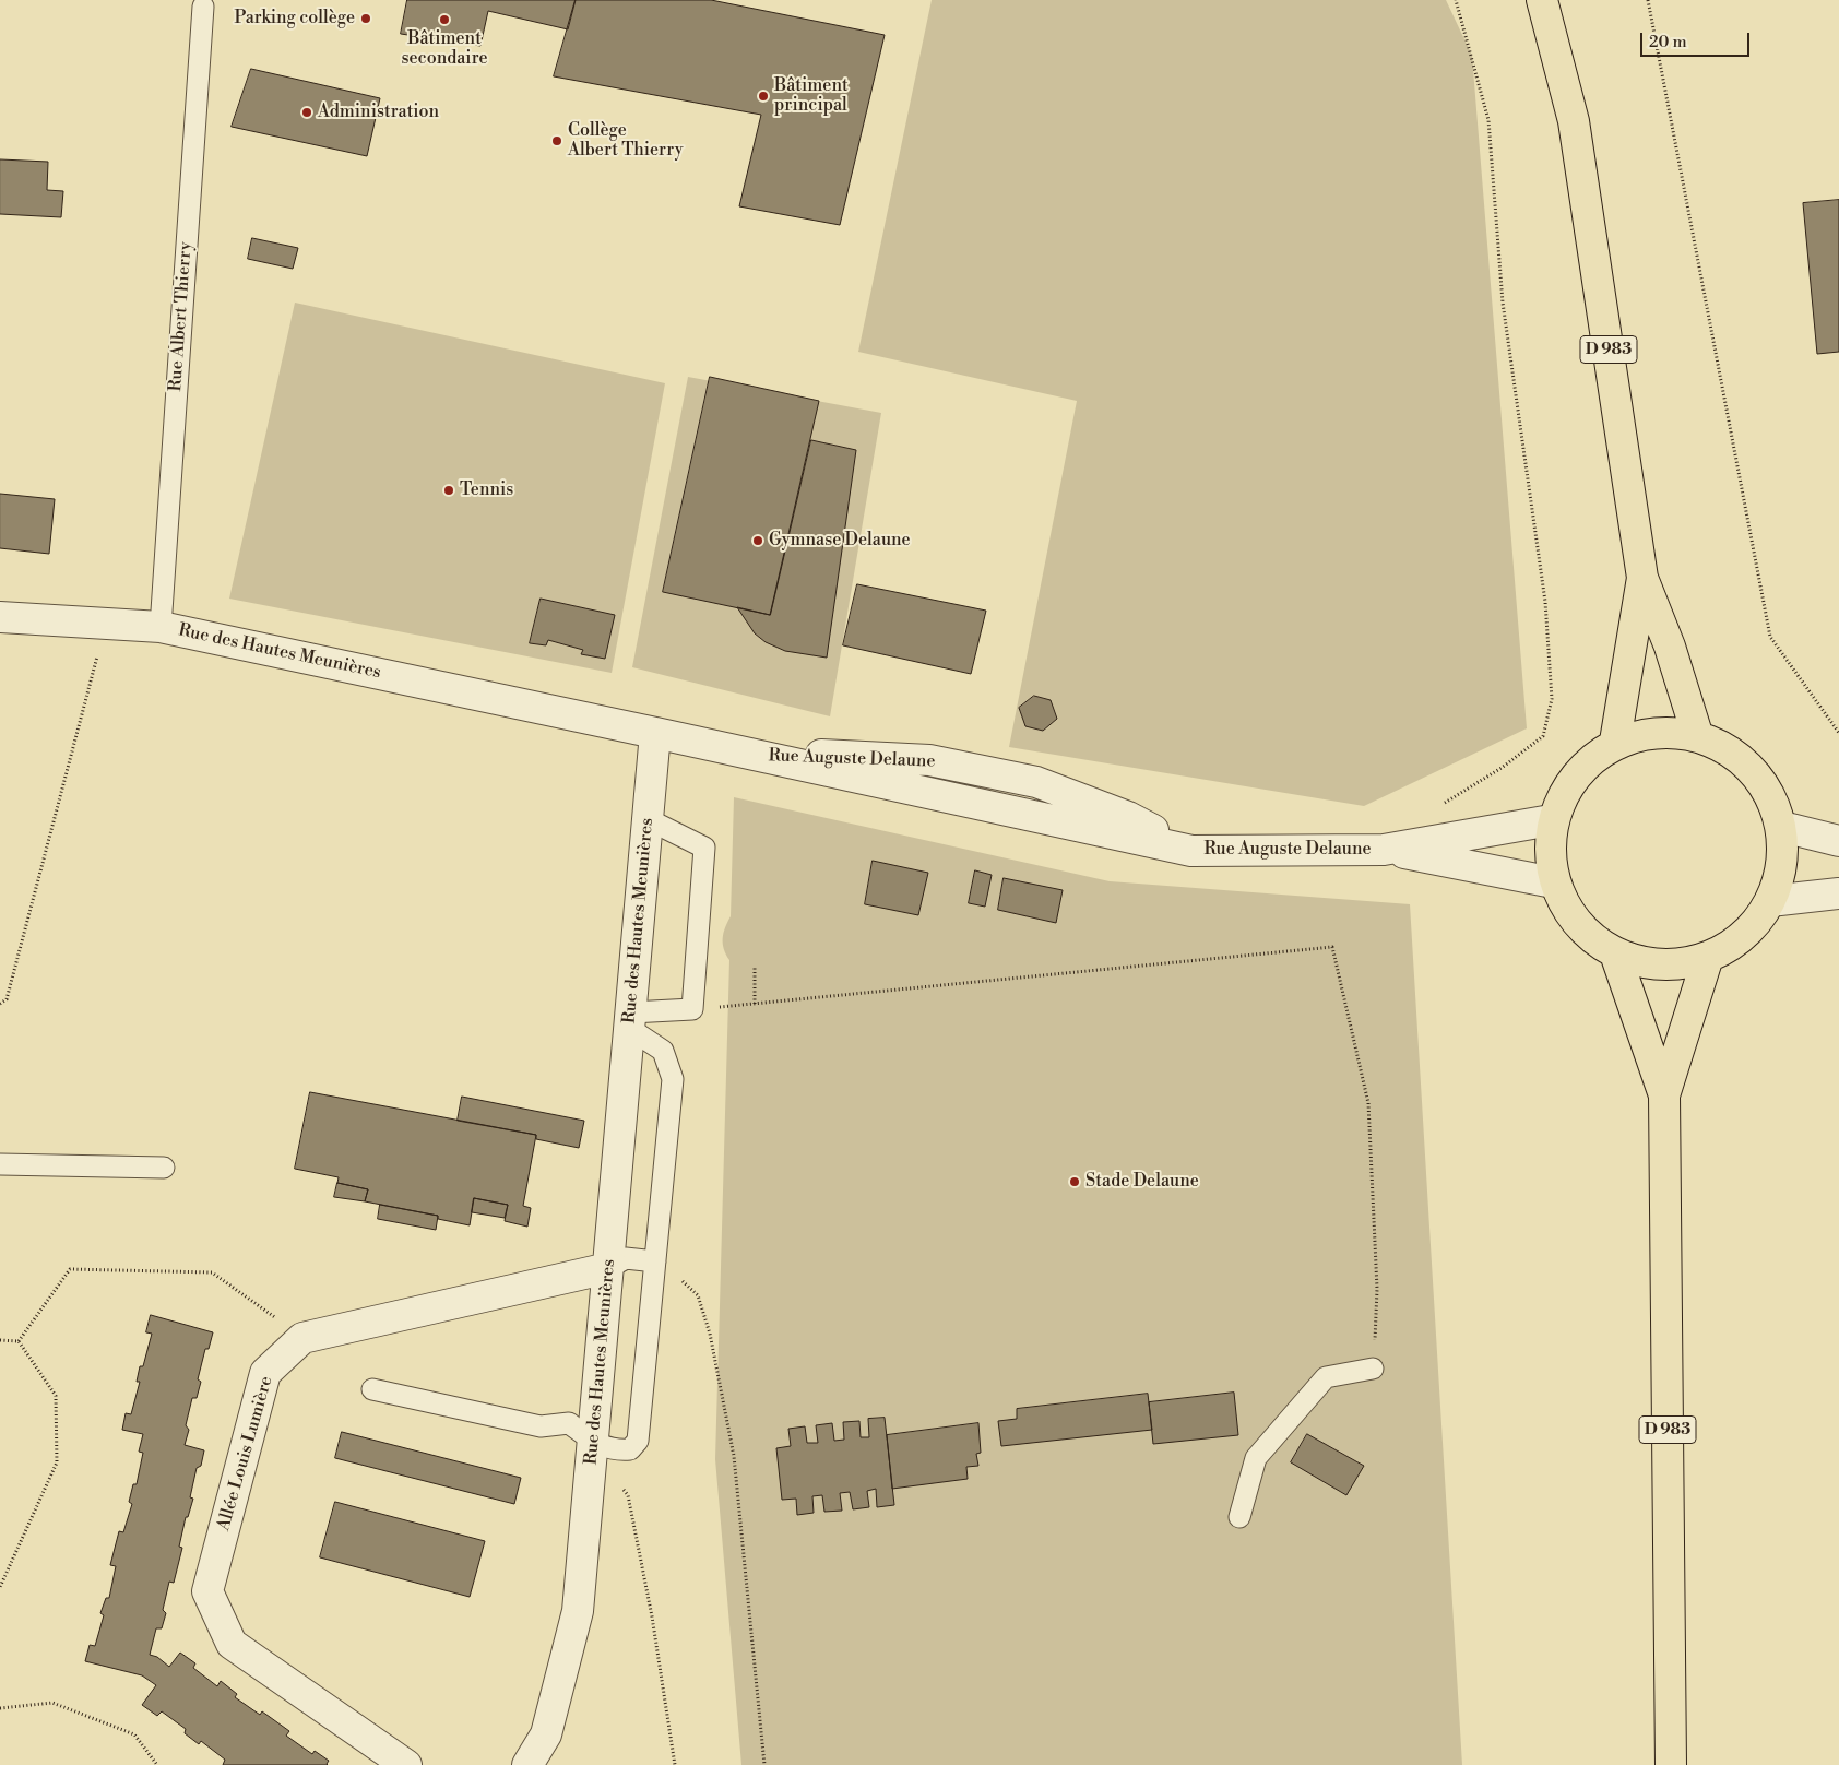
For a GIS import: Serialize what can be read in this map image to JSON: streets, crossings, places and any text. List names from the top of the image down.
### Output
{
  "streets": {
    "main road": ["D 983"],
    "street": ["Rue des Hautes Meunières", "Rue Auguste Delaune", "Allée Louis Lumière"],
    "lane": ["Rue Albert Thierry"]
  },
  "crossings": [
    ["Rue Albert Thierry", "Rue des Hautes Meunières"],
    ["Rue des Hautes Meunières", "Rue Auguste Delaune"]
  ],
  "places": [
    "Parking collège",
    "Bâtiment secondaire",
    "Bâtiment principal",
    "Administration",
    "Collège Albert Thierry",
    "Tennis",
    "Gymnase Delaune",
    "Stade Delaune"
  ],
  "scale_bar": "20 m"
}
